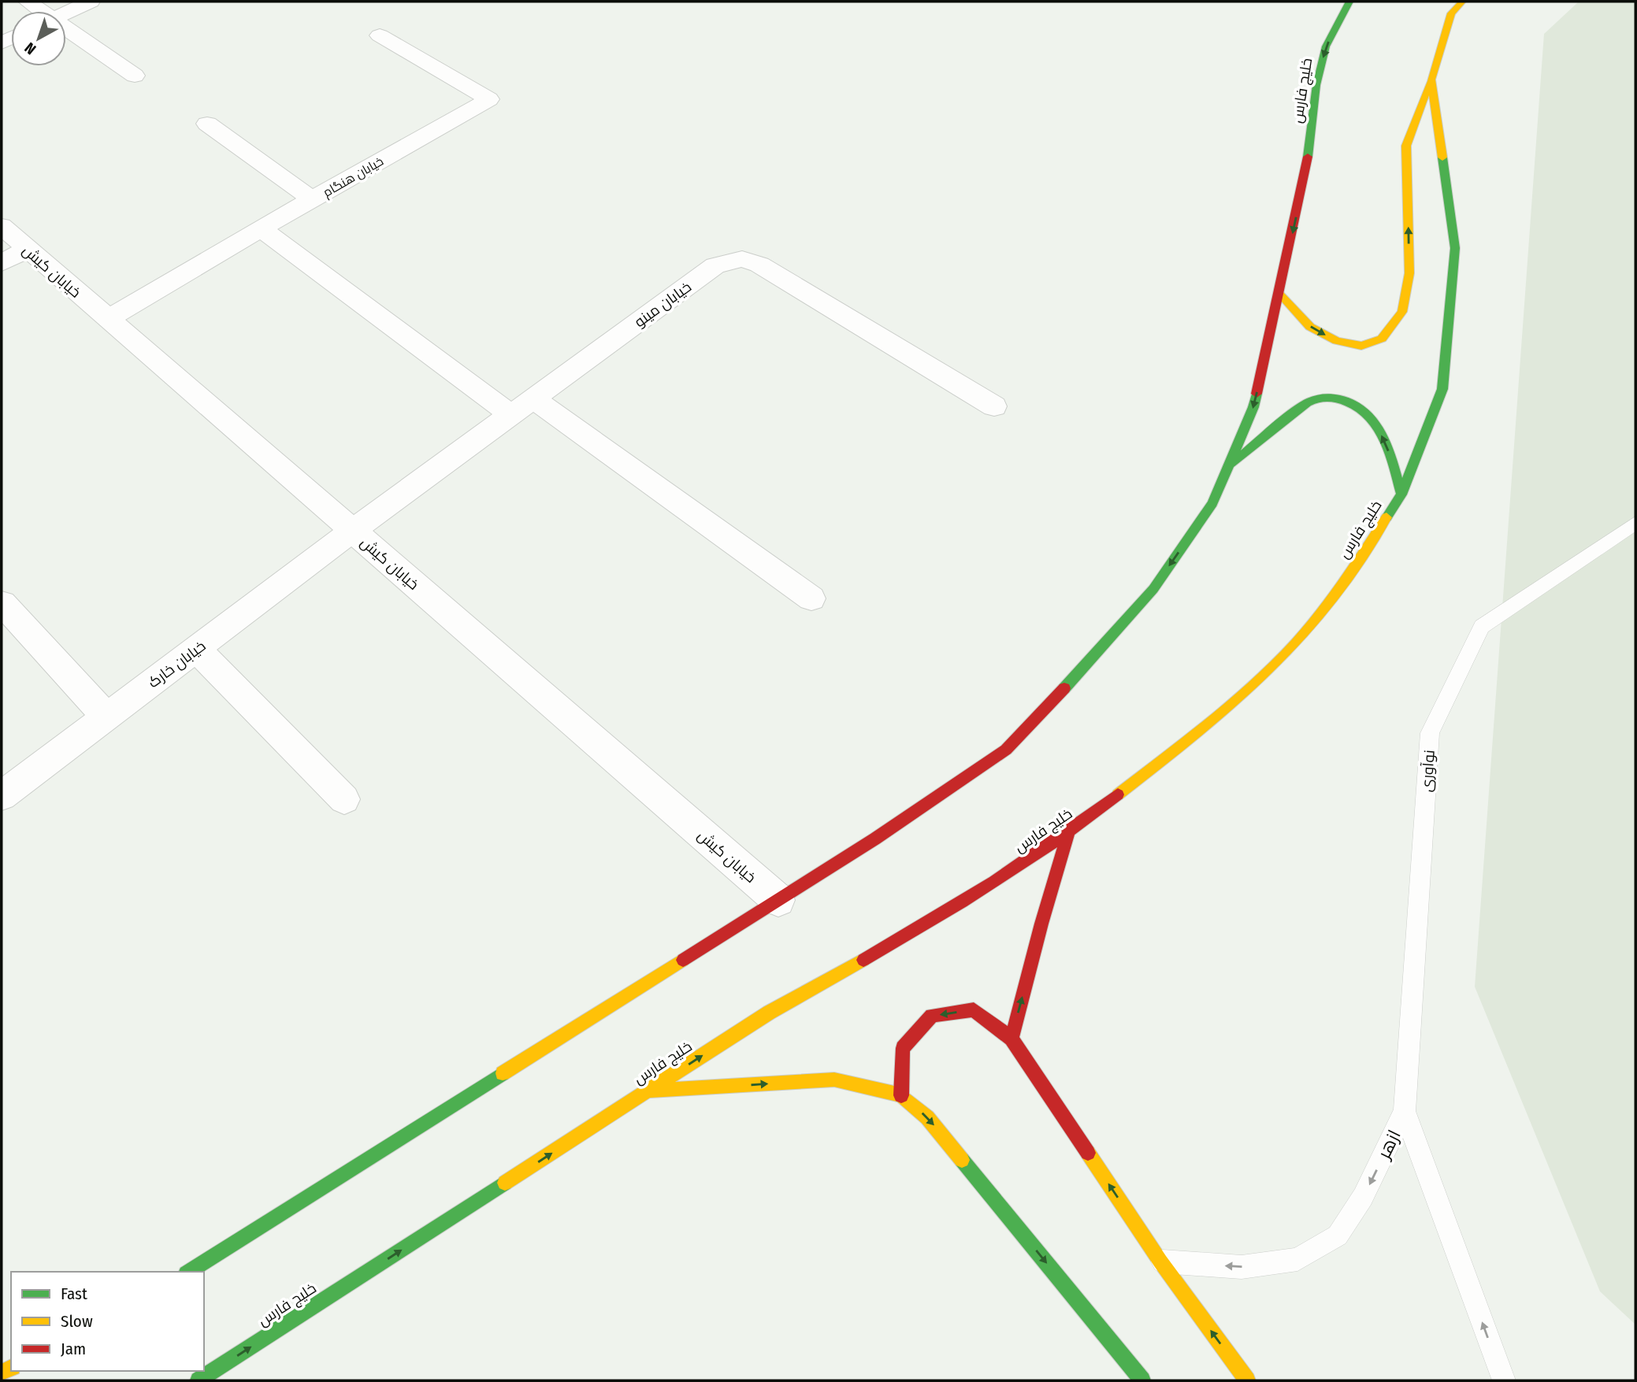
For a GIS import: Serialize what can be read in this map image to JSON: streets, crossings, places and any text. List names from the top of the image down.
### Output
{
  "streets": {
    "main road": ["خلیج فارس"],
    "street": [
      "خیابان هنگام",
      "خیابان کیش",
      "خیابان مینو",
      "خیابان خارک"
    ],
    "lane": ["نوآوری", "ازهر"]
  },
  "crossings": [
    ["خلیج فارس", "خیابان کیش"],
    ["خیابان هنگام", "خیابان کیش"],
    ["خیابان کیش", "خیابان مینو"],
    ["خیابان کیش", "خیابان خارک"],
    ["خیابان مینو", "خیابان خارک"],
    ["نوآوری", "ازهر"]
  ],
  "legend": ["Fast", "Slow", "Jam"],
  "north": "bottom left"
}
